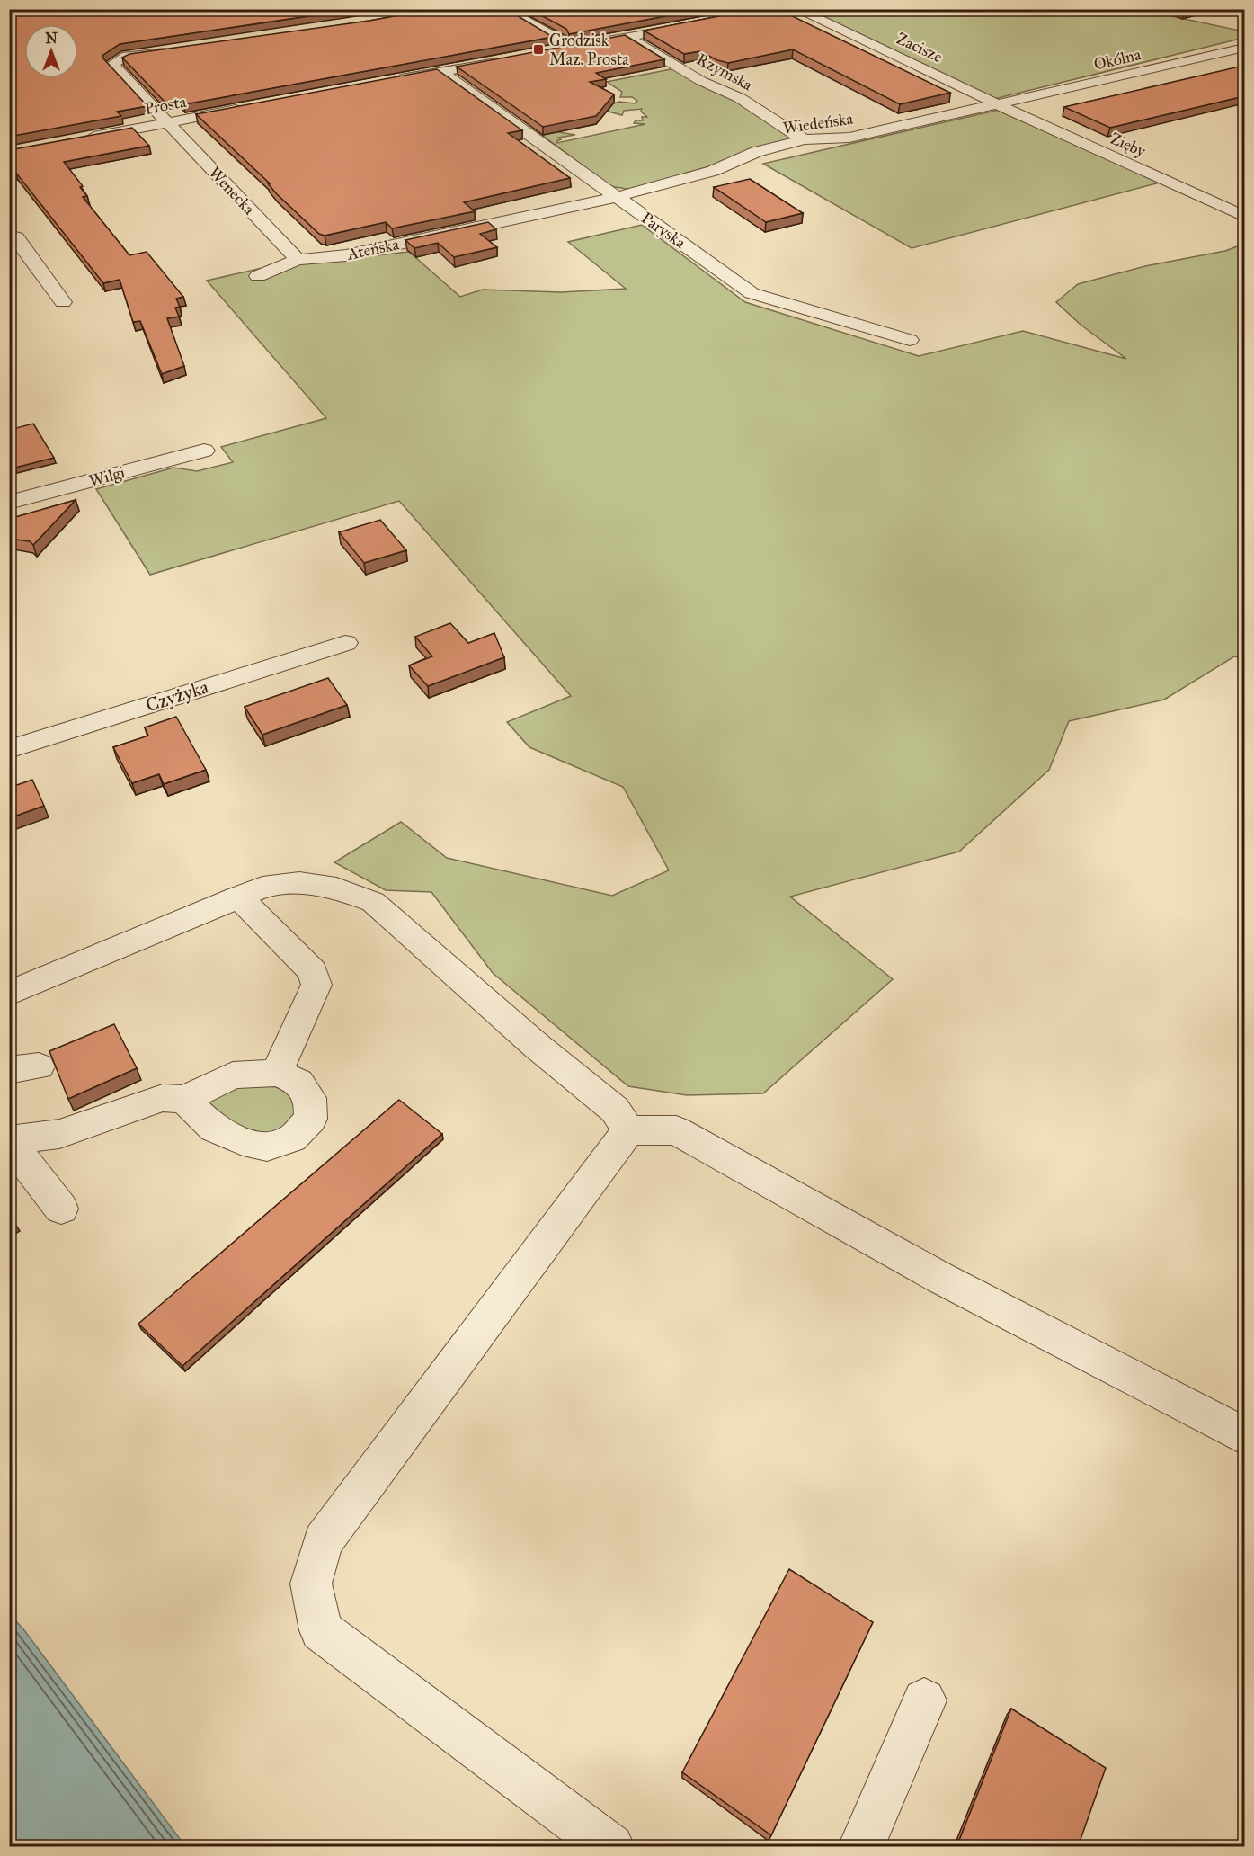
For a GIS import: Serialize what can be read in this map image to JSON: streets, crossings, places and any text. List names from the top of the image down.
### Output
{
  "streets": {
    "street": [
      "Zacisze",
      "Okólna",
      "Rzymska",
      "Prosta",
      "Wiedeńska",
      "Zięby",
      "Wenecka",
      "Paryska",
      "Ateńska",
      "Wilgi",
      "Czyżyka"
    ]
  },
  "crossings": [
    ["Zacisze", "Okólna"],
    ["Zacisze", "Wiedeńska"],
    ["Zacisze", "Zięby"],
    ["Okólna", "Wiedeńska"],
    ["Okólna", "Zięby"],
    ["Rzymska", "Wiedeńska"],
    ["Prosta", "Wenecka"],
    ["Wiedeńska", "Zięby"],
    ["Wiedeńska", "Paryska"],
    ["Wiedeńska", "Ateńska"],
    ["Wenecka", "Ateńska"],
    ["Paryska", "Ateńska"]
  ],
  "places": {
    "transit": ["Grodzisk Maz. Prosta"]
  },
  "north": "top"
}
